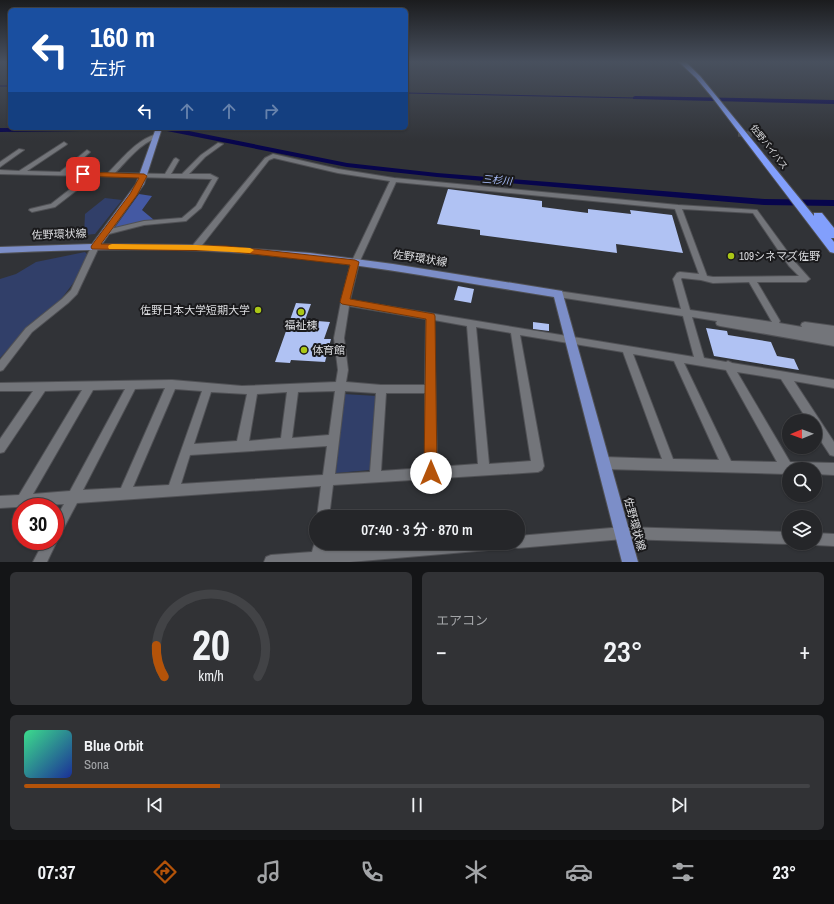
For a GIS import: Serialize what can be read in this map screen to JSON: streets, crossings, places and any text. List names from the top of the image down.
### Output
{
  "streets": {
    "highway": ["佐野バイパス"],
    "main road": ["佐野環状線"]
  },
  "water": ["三杉川"],
  "places": [
    "109シネマズ佐野",
    "佐野日本大学短期大学",
    "福祉棟",
    "体育館"
  ],
  "north": "left",
  "page": {
    "turn": ["160 m", "左折"],
    "limit": "30",
    "trip": "07:40 · 3 分 · 870 m",
    "tile": "エアコン",
    "heat": ["−", "23°", "+"],
    "song": ["Blue Orbit", "Sona"],
    "tabs": ["07:37", "23°"],
    "gauge": ["20", "km/h"]
  }
}
